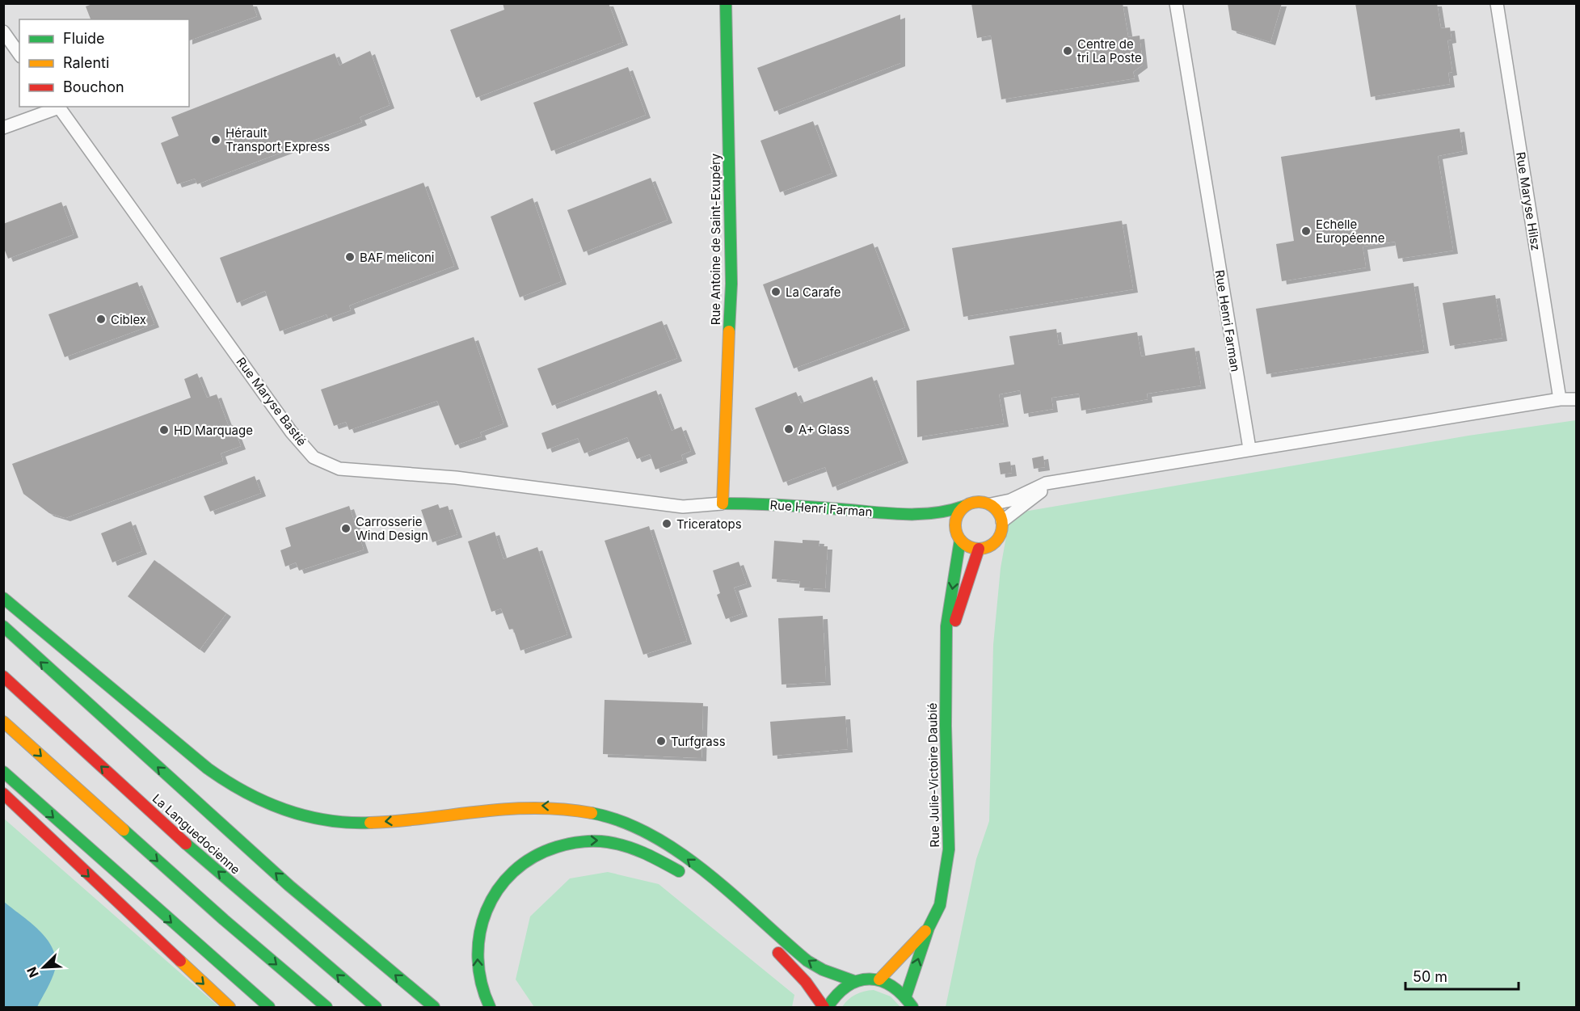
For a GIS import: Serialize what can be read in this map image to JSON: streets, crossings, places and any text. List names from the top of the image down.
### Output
{
  "streets": {
    "main road": [
      "Rue Antoine de Saint-Exupéry",
      "Rue Henri Farman",
      "Rue Julie-Victoire Daubié",
      "La Languedocienne"
    ],
    "street": ["Rue Maryse Hilsz", "Rue Maryse Bastié"]
  },
  "crossings": [
    ["Rue Antoine de Saint-Exupéry", "Rue Henri Farman"],
    ["Rue Antoine de Saint-Exupéry", "Rue Maryse Bastié"],
    ["Rue Henri Farman", "Rue Maryse Bastié"],
    ["Rue Henri Farman", "Rue Julie-Victoire Daubié"]
  ],
  "places": [
    "Centre de tri La Poste",
    "Hérault Transport Express",
    "Echelle Européenne",
    "BAF meliconi",
    "La Carafe",
    "Ciblex",
    "A+ Glass",
    "HD Marquage",
    "Triceratops",
    "Carrosserie Wind Design",
    "Turfgrass"
  ],
  "legend": ["Fluide", "Ralenti", "Bouchon"],
  "scale_bar": "50 m",
  "north": "bottom left"
}
